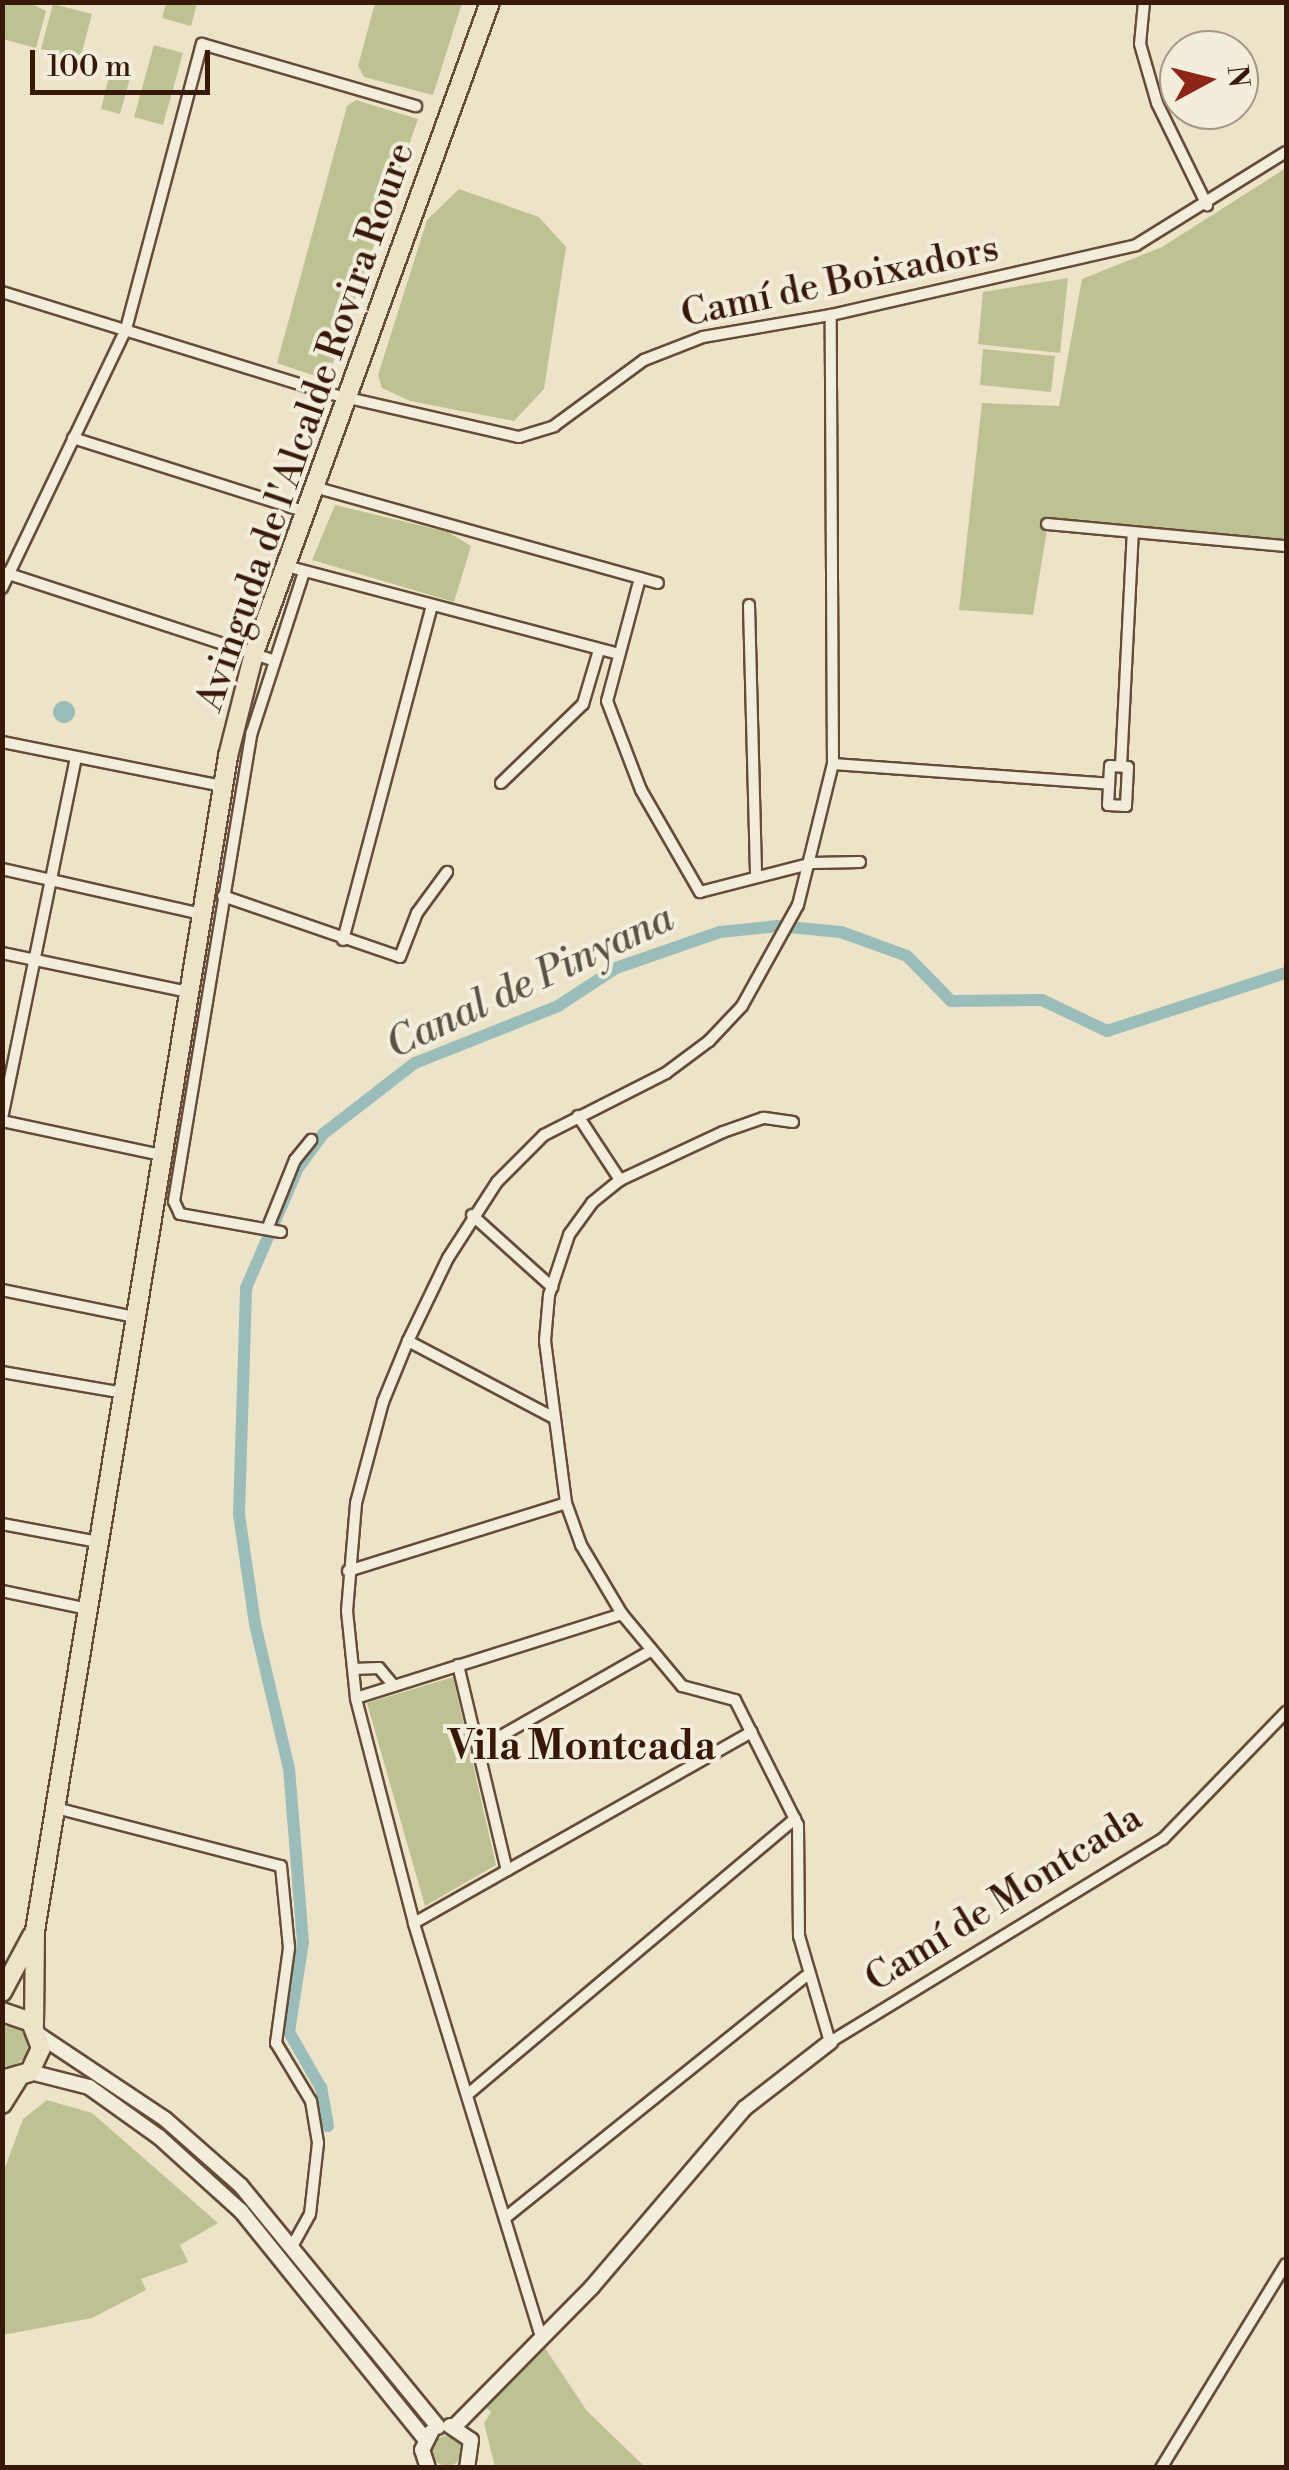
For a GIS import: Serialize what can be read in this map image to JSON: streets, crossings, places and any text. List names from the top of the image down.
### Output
{
  "streets": {
    "main road": ["Avinguda de l'Alcalde Rovira Roure"],
    "street": ["Camí de Boixadors", "Camí de Montcada"]
  },
  "crossings": [
    ["Camí de Boixadors", "Avinguda de l'Alcalde Rovira Roure"]
  ],
  "districts": ["Vila Montcada"],
  "water": ["Canal de Pinyana"],
  "scale_bar": "100 m",
  "north": "right"
}
